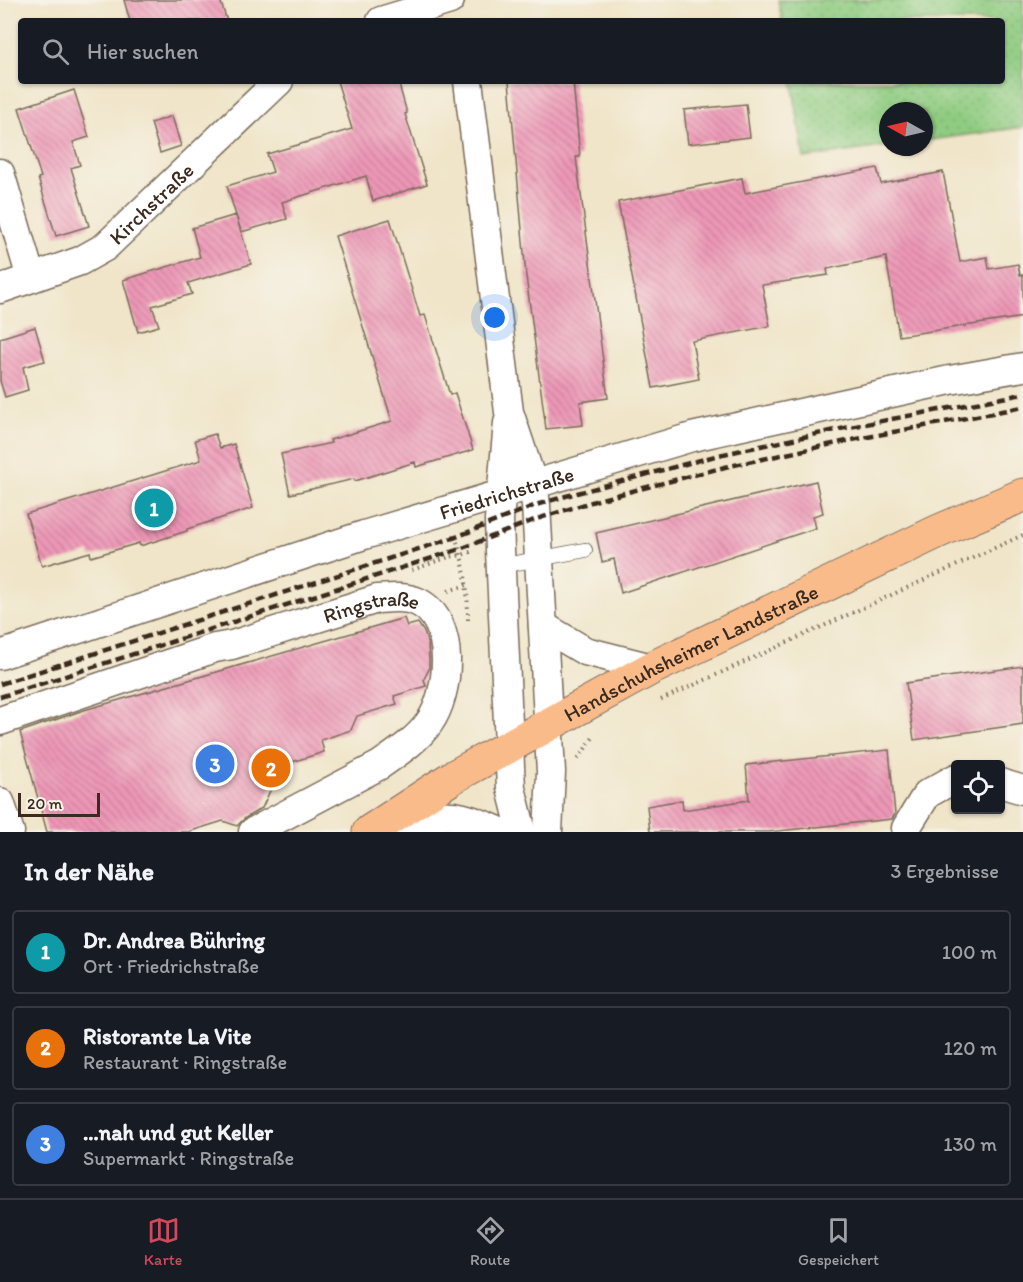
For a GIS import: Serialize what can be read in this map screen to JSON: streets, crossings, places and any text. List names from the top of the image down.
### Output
{
  "streets": {
    "main road": ["Handschuhsheimer Landstraße"],
    "street": ["Kirchstraße", "Friedrichstraße", "Ringstraße"]
  },
  "scale_bar": "20 m",
  "north": "left",
  "page": {
    "search": "Hier suchen",
    "pins": ["1", "3", "2"],
    "scale": "20 m",
    "heading": ["In der Nähe", "3 Ergebnisse"],
    "list": [
      {
        "mark": "1",
        "name": "Dr. Andrea Bühring",
        "note": "Ort · Friedrichstraße",
        "value": "100 m"
      },
      {
        "mark": "2",
        "name": "Ristorante La Vite",
        "note": "Restaurant · Ringstraße",
        "value": "120 m"
      },
      {
        "mark": "3",
        "name": "…nah und gut Keller",
        "note": "Supermarkt · Ringstraße",
        "value": "130 m"
      }
    ],
    "nav": ["Karte", "Route", "Gespeichert"]
  }
}
